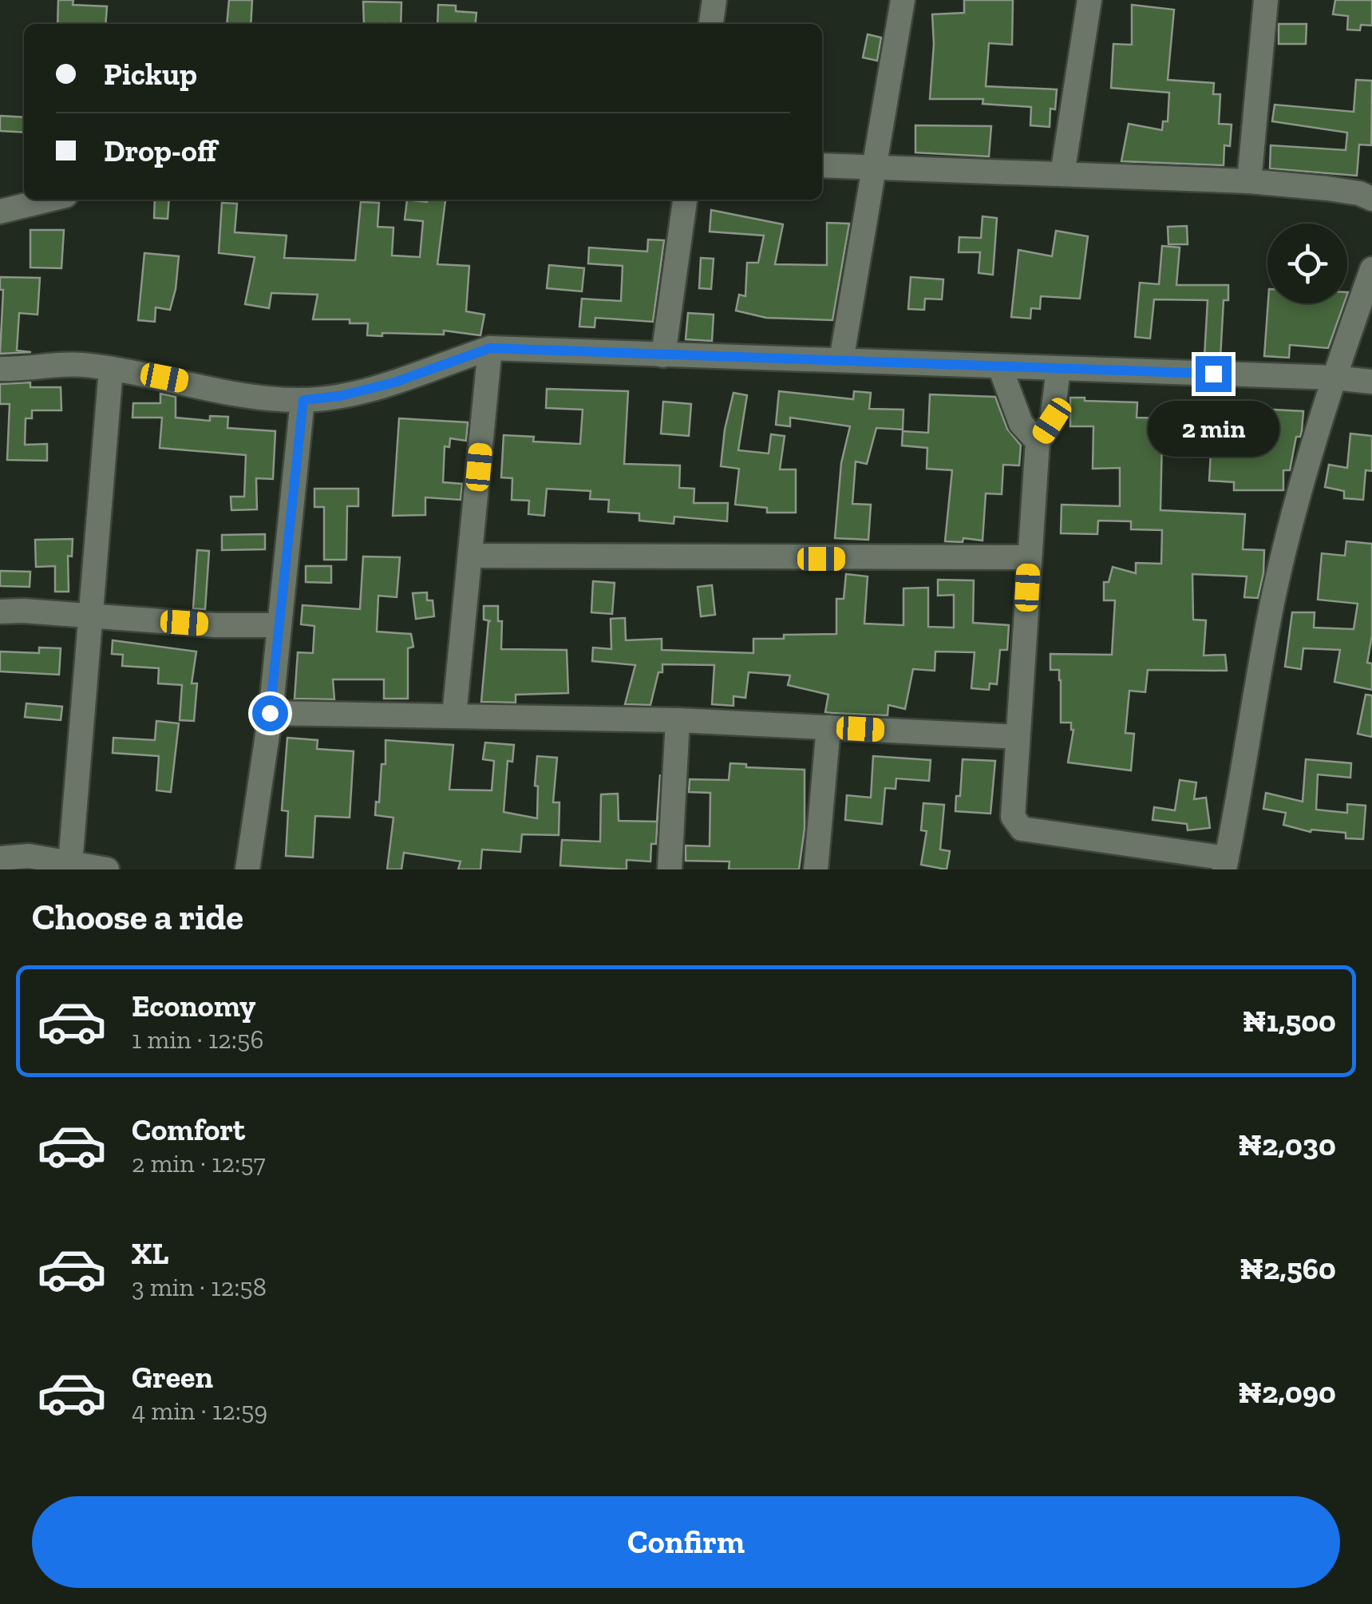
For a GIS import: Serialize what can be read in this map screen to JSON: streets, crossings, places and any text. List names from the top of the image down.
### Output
{
  "page": {
    "banner": ["Pickup", "Drop-off"],
    "bubble": "2 min",
    "heading": "Choose a ride",
    "list": [
      {
        "name": "Economy",
        "note": "1 min · 12:56",
        "value": "₦1,500"
      },
      {
        "name": "Comfort",
        "note": "2 min · 12:57",
        "value": "₦2,030"
      },
      {
        "name": "XL",
        "note": "3 min · 12:58",
        "value": "₦2,560"
      },
      {
        "name": "Green",
        "note": "4 min · 12:59",
        "value": "₦2,090"
      }
    ],
    "buttons": "Confirm"
  }
}
